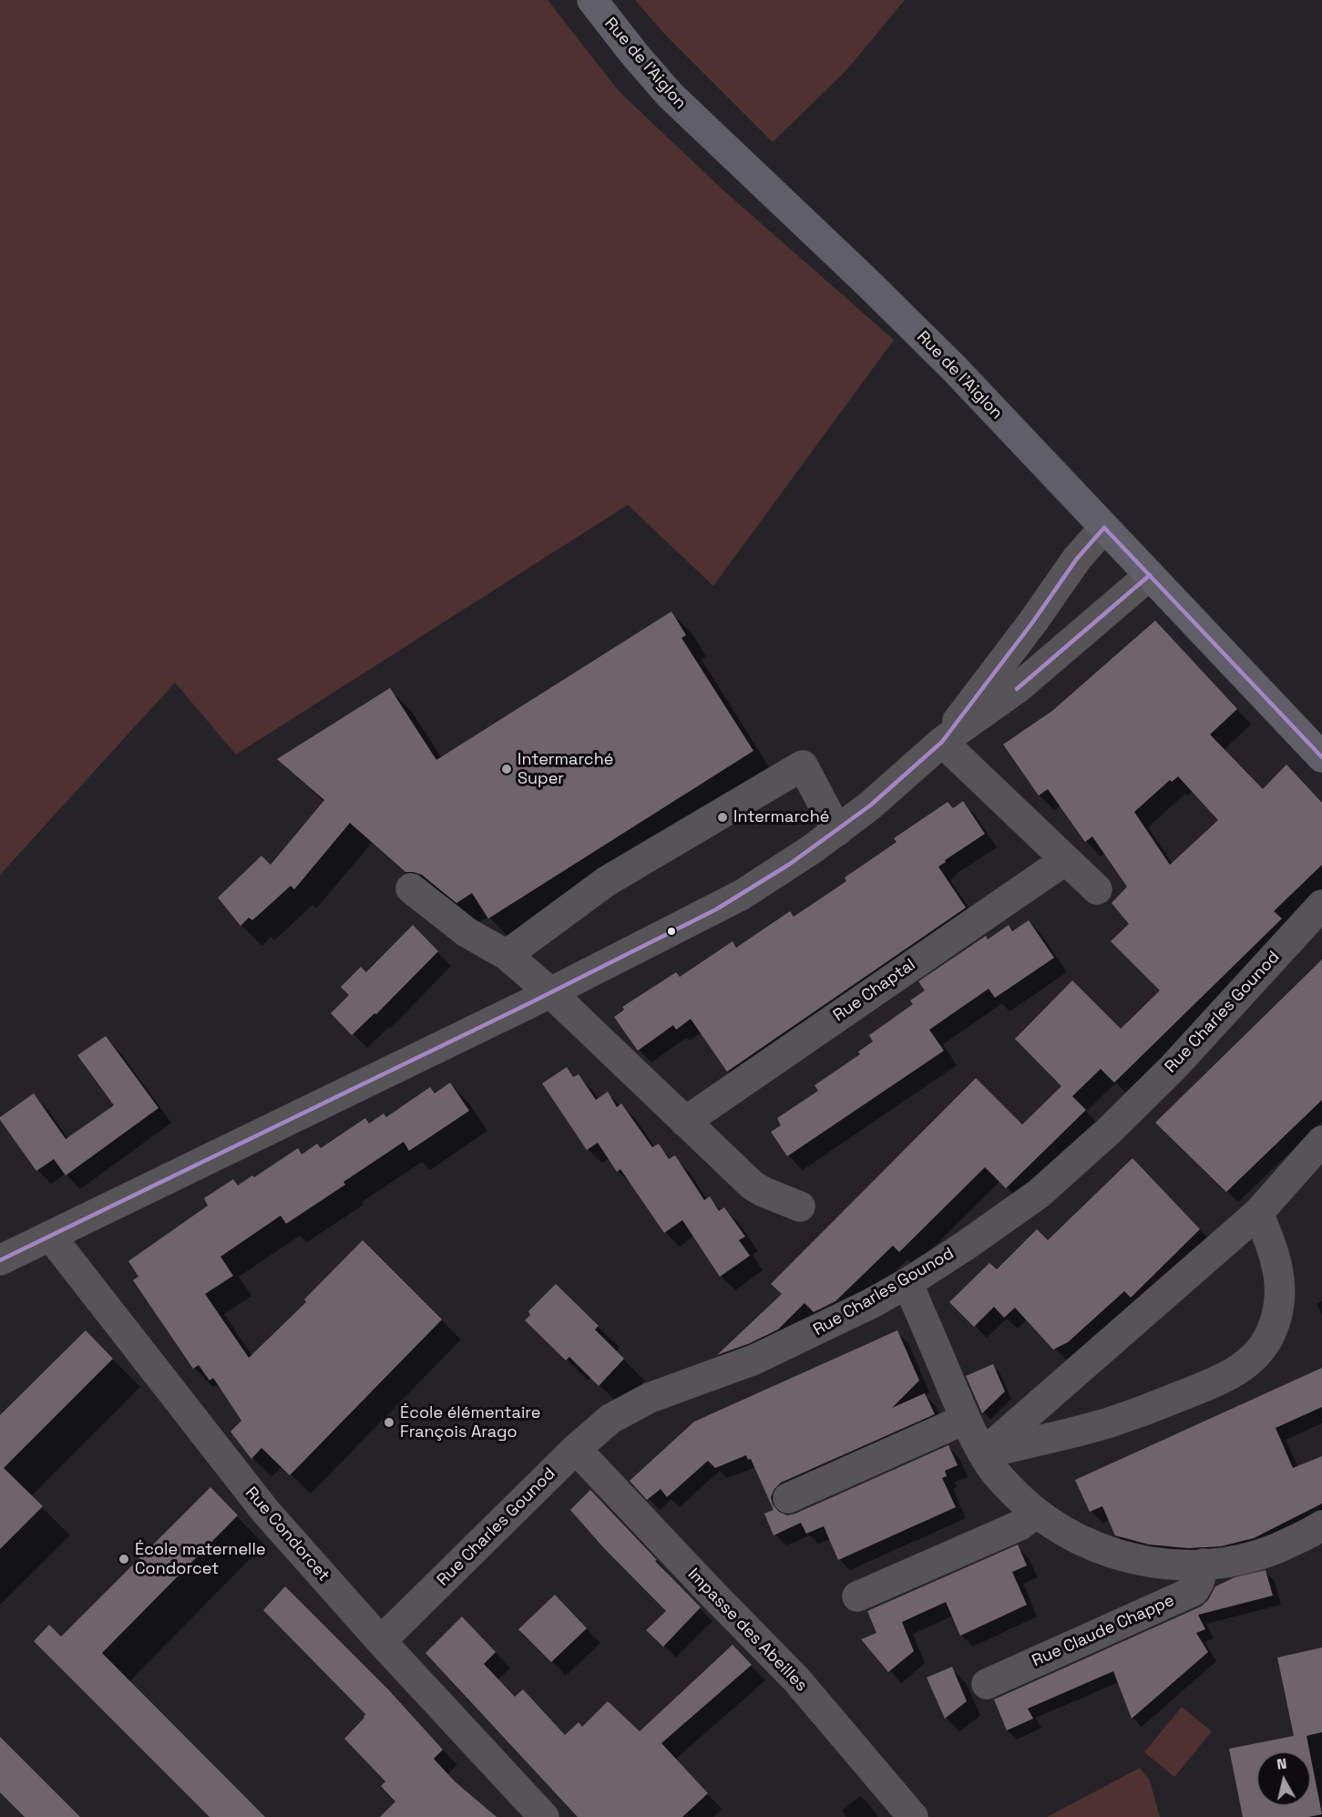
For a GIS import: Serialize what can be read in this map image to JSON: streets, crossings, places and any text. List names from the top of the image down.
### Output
{
  "streets": {
    "main road": ["Rue de l'Aiglon"],
    "street": [
      "Rue Chaptal",
      "Rue Charles Gounod",
      "Rue Condorcet",
      "Impasse des Abeilles",
      "Rue Claude Chappe"
    ]
  },
  "crossings": [
    ["Rue Charles Gounod", "Rue Condorcet"],
    ["Rue Charles Gounod", "Impasse des Abeilles"]
  ],
  "places": [
    "Intermarché Super",
    "Intermarché",
    "École élémentaire François Arago",
    "École maternelle Condorcet"
  ],
  "north": "top"
}
